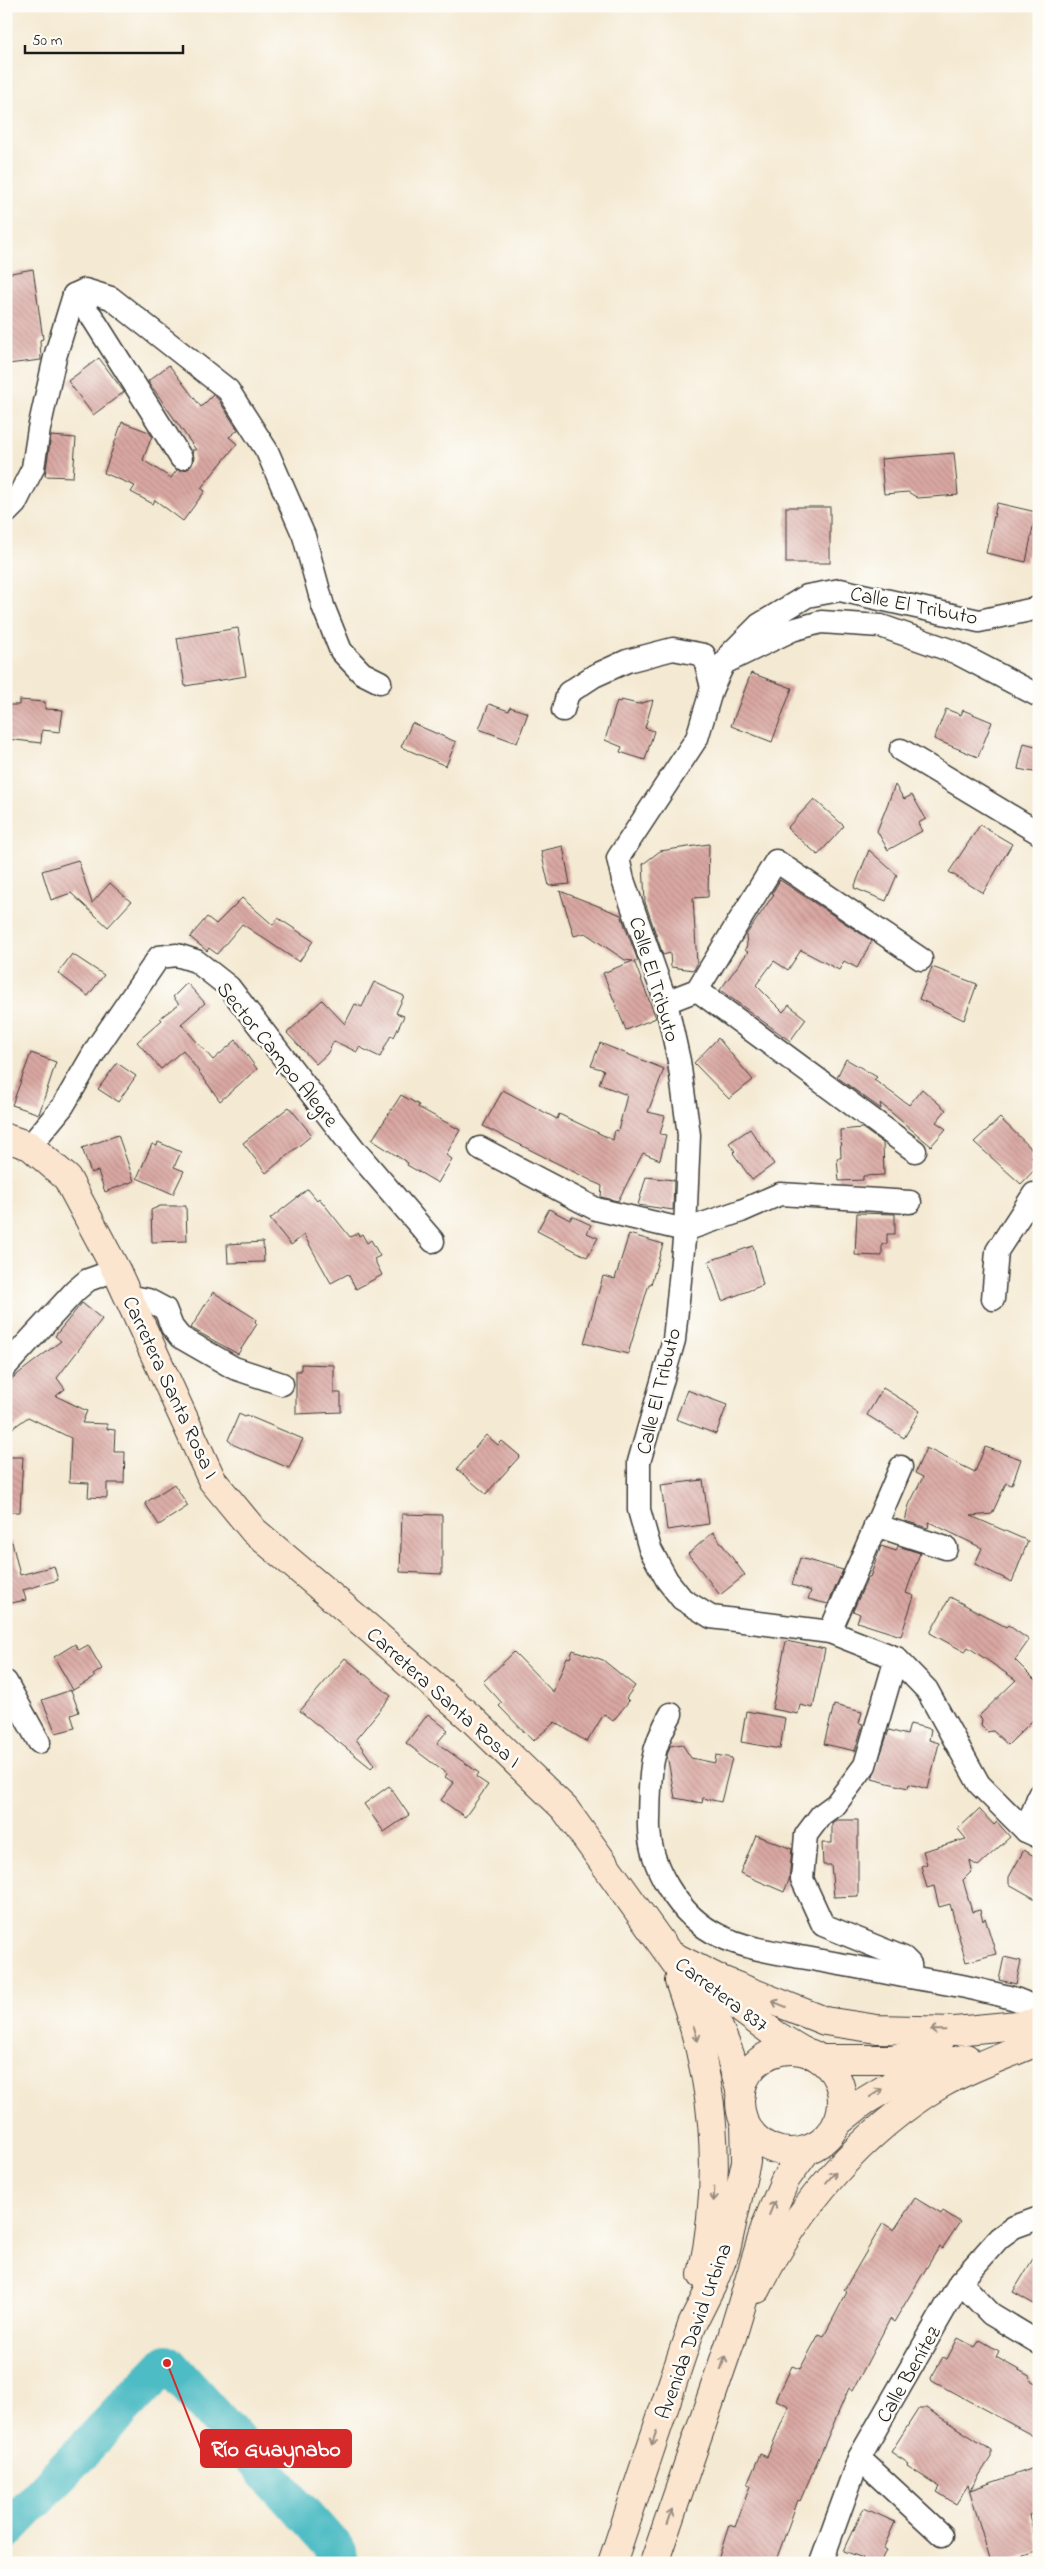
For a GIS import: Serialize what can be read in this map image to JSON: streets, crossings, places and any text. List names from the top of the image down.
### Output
{
  "streets": {
    "street": [
      "Calle El Tributo",
      "Sector Campo Alegre",
      "Carretera Santa Rosa I",
      "Carretera 837",
      "Avenida David Urbina",
      "Calle Benítez"
    ]
  },
  "crossings": [
    ["Sector Campo Alegre", "Carretera Santa Rosa I"],
    ["Carretera Santa Rosa I", "Carretera 837"],
    ["Carretera 837", "Avenida David Urbina"]
  ],
  "places": ["Río Guaynabo"],
  "scale_bar": "50 m"
}
